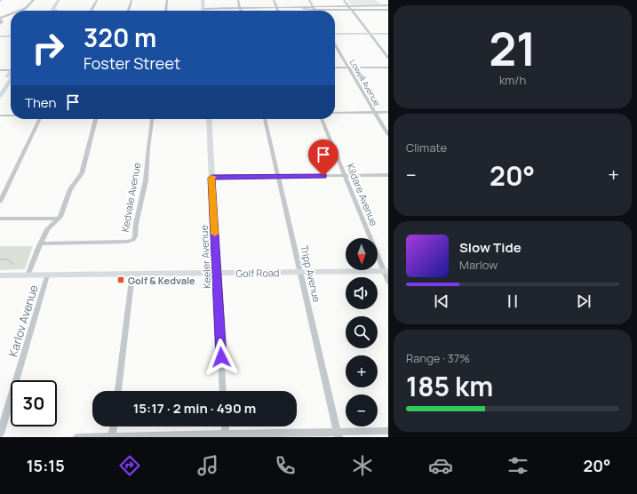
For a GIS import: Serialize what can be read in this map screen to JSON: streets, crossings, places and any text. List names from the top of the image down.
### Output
{
  "streets": {
    "main road": ["Keeler Avenue", "Golf Road"],
    "street": [
      "Lowell Avenue",
      "Kildare Avenue",
      "Kedvale Avenue",
      "Tripp Avenue",
      "Karlov Avenue"
    ]
  },
  "crossings": [
    ["Kildare Avenue", "Golf Road"],
    ["Kedvale Avenue", "Karlov Avenue"],
    ["Keeler Avenue", "Golf Road"],
    ["Golf Road", "Tripp Avenue"],
    ["Golf Road", "Karlov Avenue"]
  ],
  "places": {
    "transit": ["Golf & Kedvale"]
  },
  "north": "bottom",
  "page": {
    "tile": [
      ["21", "km/h"],
      "Climate",
      ["Range · 37%", "185 km"]
    ],
    "turn": ["320 m", "Foster Street"],
    "then": "Then",
    "heat": ["−", "20°", "+"],
    "song": ["Slow Tide", "Marlow"],
    "map_buttons": ["+", "−"],
    "limit": "30",
    "trip": "15:17 · 2 min · 490 m",
    "tabs": ["15:15", "20°"]
  }
}
